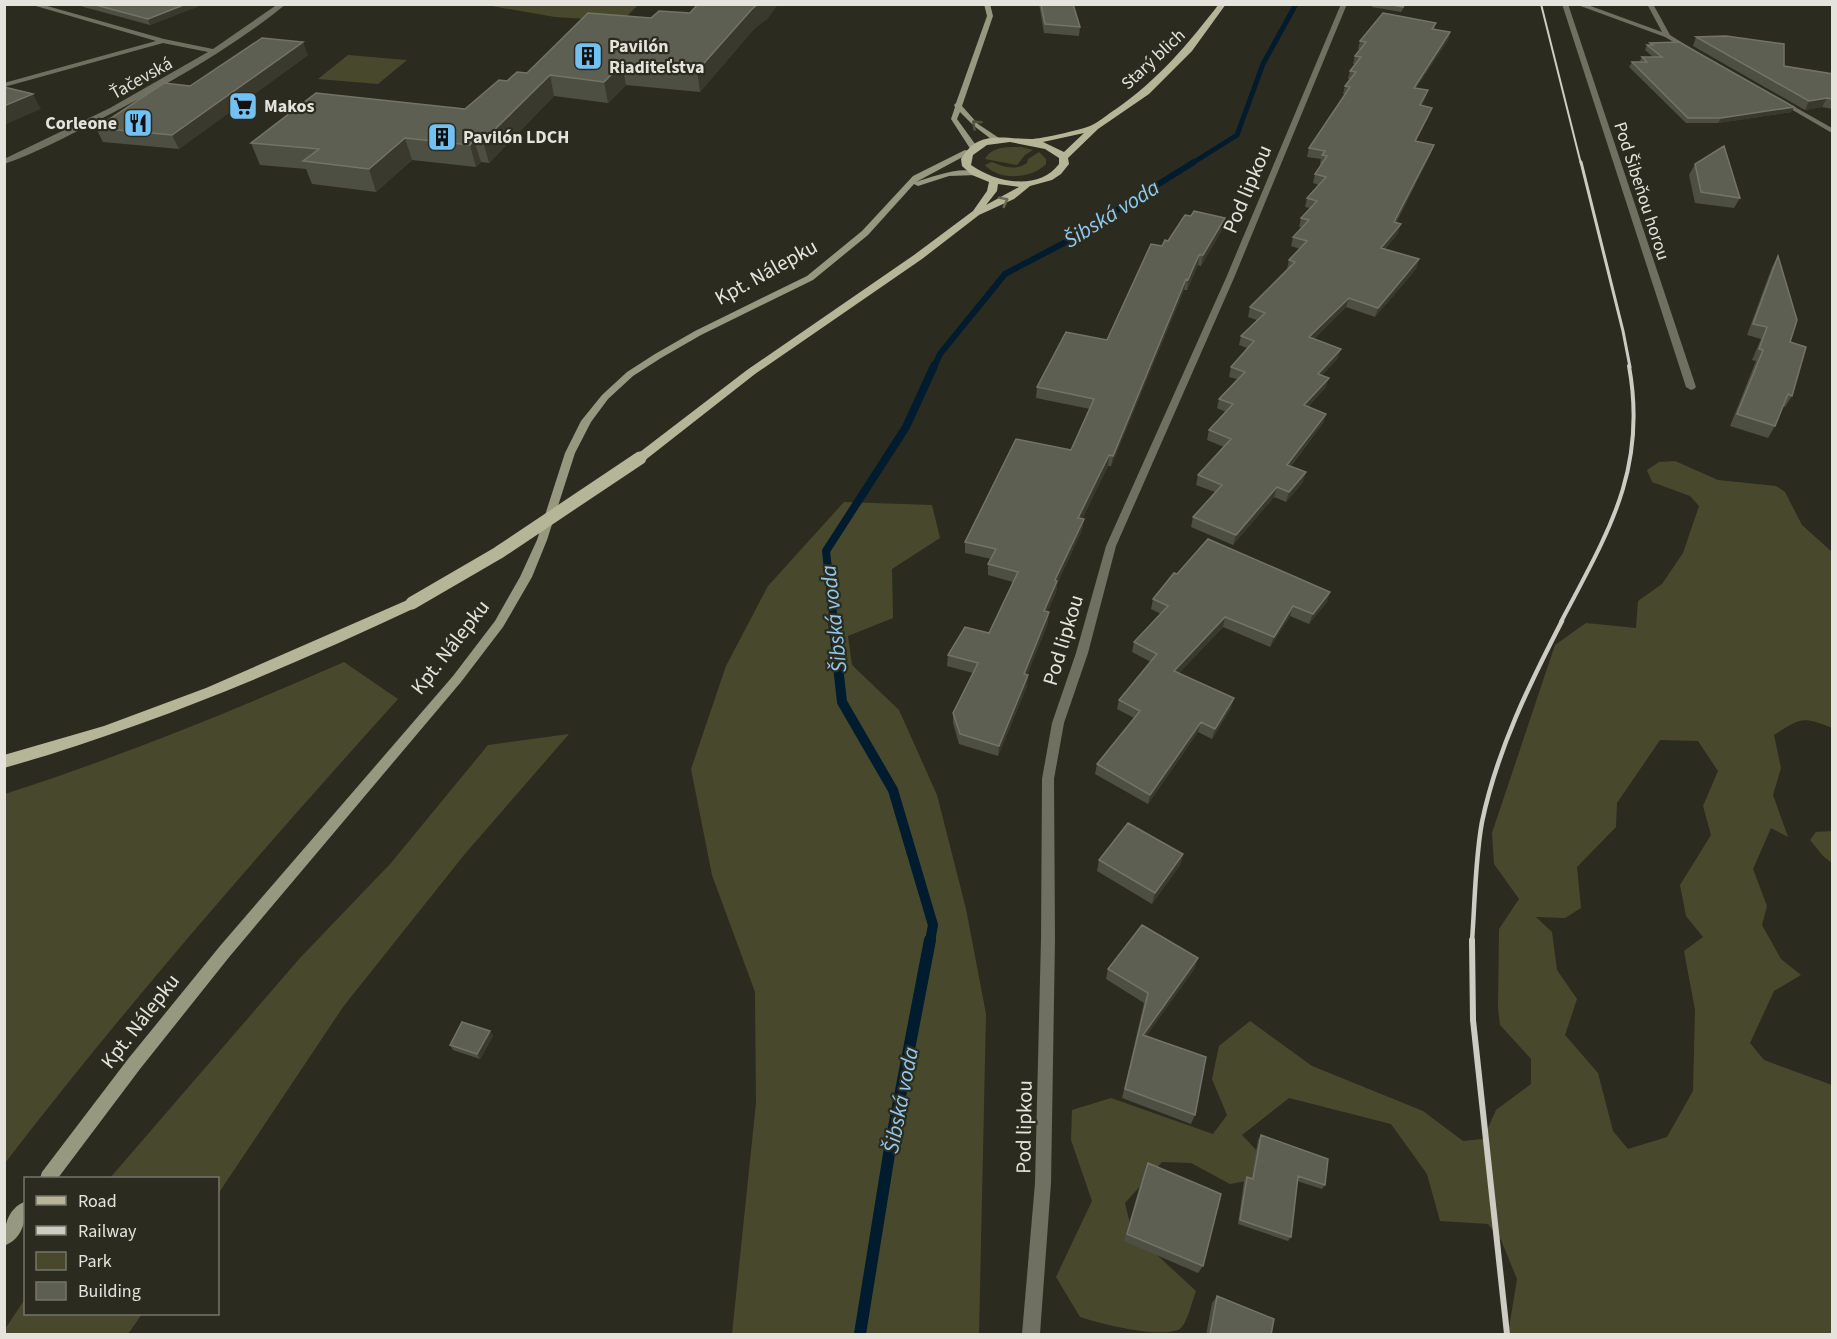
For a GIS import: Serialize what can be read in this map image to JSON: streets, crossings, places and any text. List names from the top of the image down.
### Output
{
  "streets": {
    "main road": ["Starý blich", "Kpt. Nálepku"],
    "street": ["Ťačevská", "Pod lipkou", "Pod Šibeňou horou"]
  },
  "water": ["Šibská voda"],
  "places": {
    "building": ["Pavilón Riaditeľstva", "Pavilón LDCH"],
    "supermarket": ["Makos"],
    "restaurant": ["Corleone"]
  },
  "legend": [
    "Road",
    "Railway",
    "Park",
    "Building"
  ]
}
